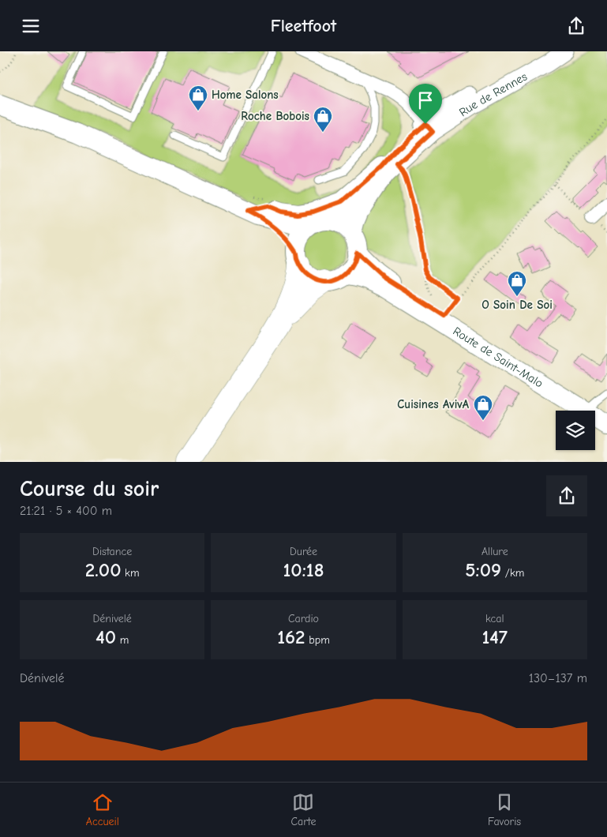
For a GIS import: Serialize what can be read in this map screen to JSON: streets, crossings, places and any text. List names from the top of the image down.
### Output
{
  "streets": {
    "main road": ["Route de Saint-Malo"],
    "street": ["Rue de Rennes"]
  },
  "crossings": [
    ["Rue de Rennes", "Route de Saint-Malo"]
  ],
  "places": {
    "shop": [
      "Home Salons",
      "Roche Bobois",
      "O Soin De Soi",
      "Cuisines AvivA"
    ]
  },
  "page": {
    "header": "Fleetfoot",
    "heading": ["Course du soir", "21:21 · 5 × 400 m"],
    "stats": [
      ["Distance", "2.00 km"],
      ["Durée", "10:18"],
      ["Allure", "5:09 /km"],
      ["Dénivelé", "40 m"],
      ["Cardio", "162 bpm"],
      ["kcal", "147"]
    ],
    "chart": ["Dénivelé", "130–137 m"],
    "tabs": ["Accueil", "Carte", "Favoris"]
  }
}
